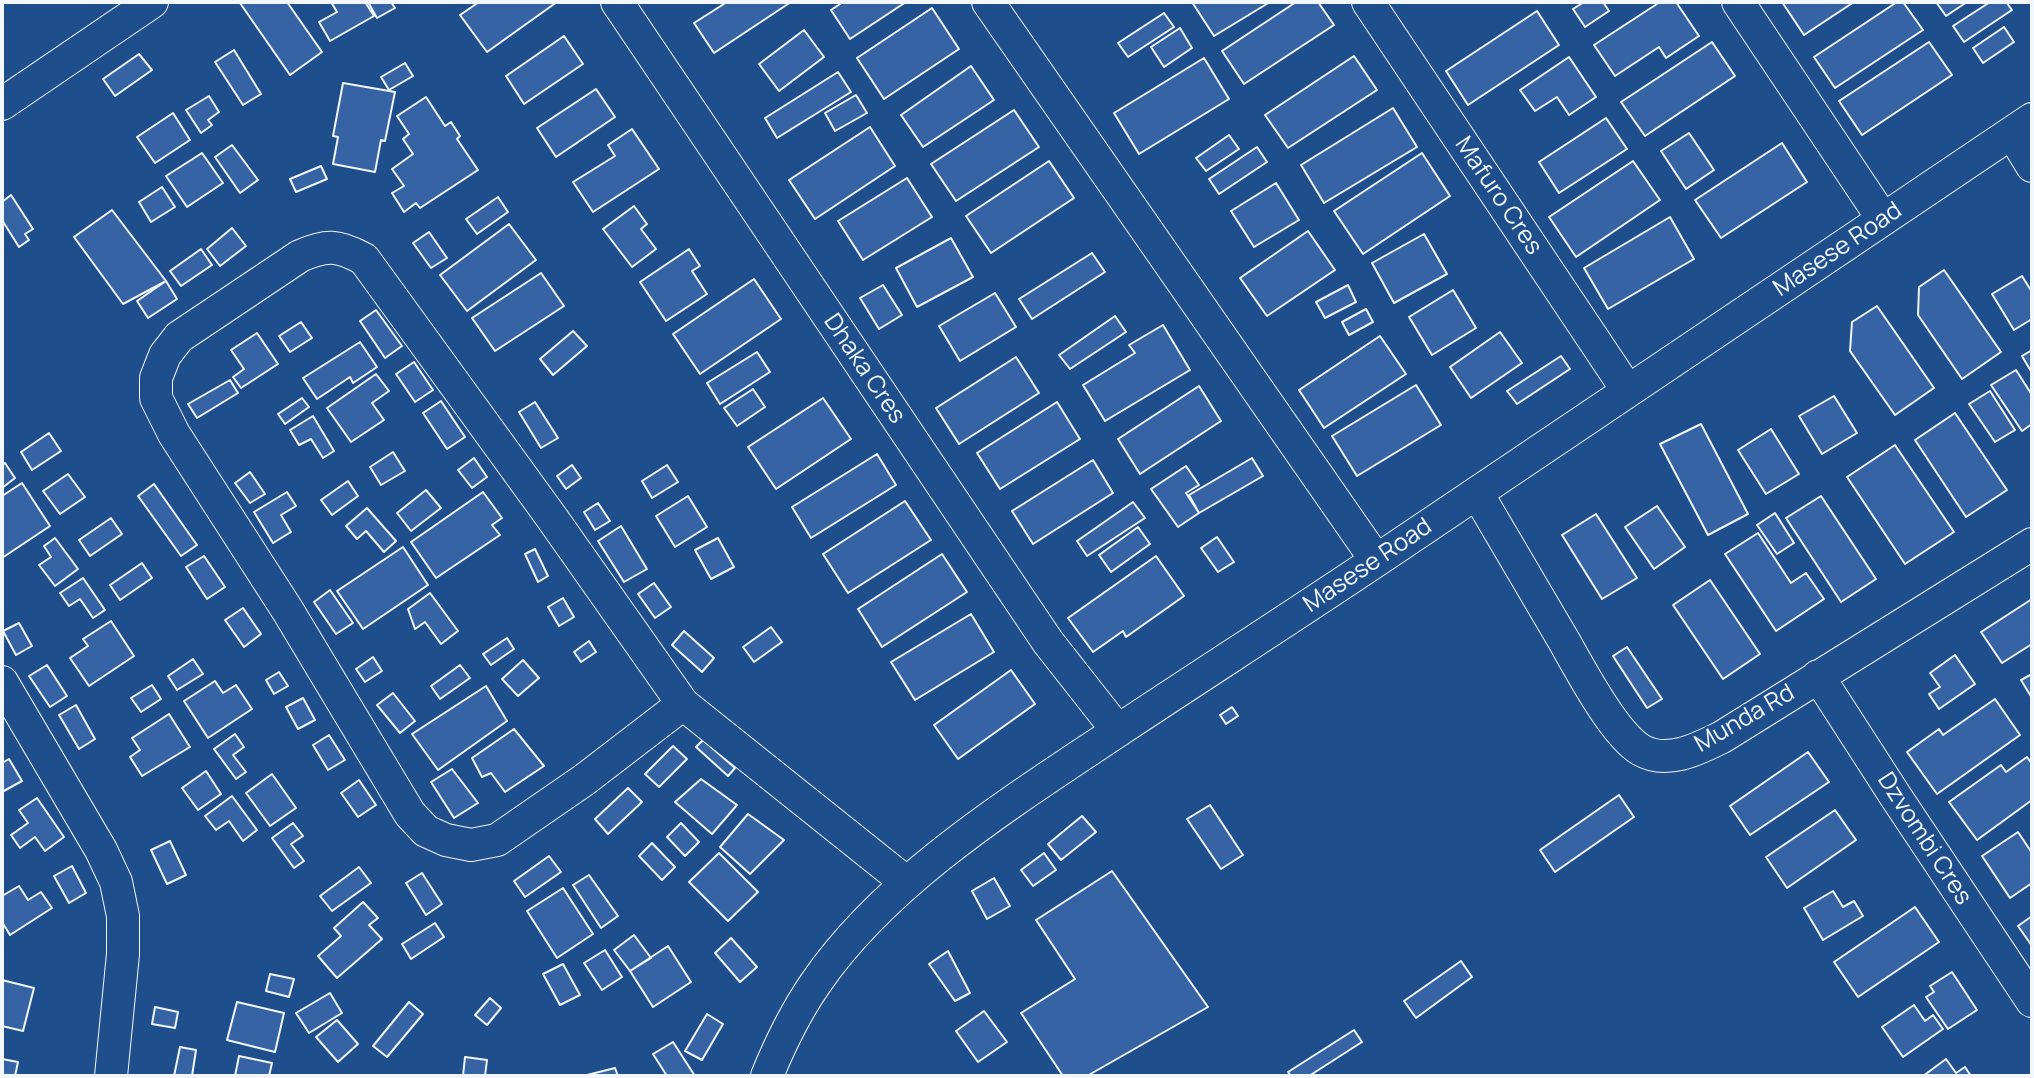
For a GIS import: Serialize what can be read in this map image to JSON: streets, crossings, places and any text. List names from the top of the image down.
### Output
{
  "streets": {
    "street": [
      "Mafuro Cres",
      "Masese Road",
      "Dhaka Cres",
      "Munda Rd",
      "Dzvombi Cres"
    ]
  },
  "crossings": [
    ["Mafuro Cres", "Masese Road"],
    ["Masese Road", "Dhaka Cres"],
    ["Masese Road", "Munda Rd"],
    ["Munda Rd", "Dzvombi Cres"]
  ]
}
